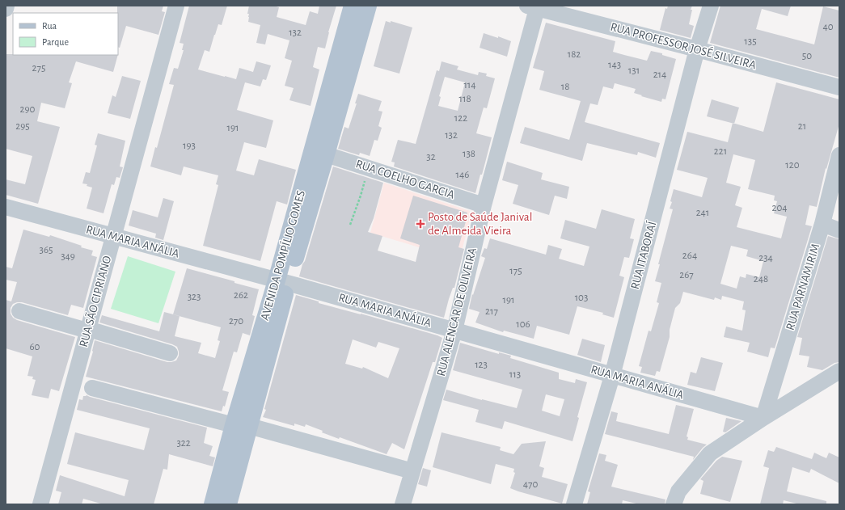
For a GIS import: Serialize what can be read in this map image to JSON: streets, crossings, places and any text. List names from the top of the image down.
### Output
{
  "streets": {
    "main road": ["AVENIDA POMPÍLIO GOMES"],
    "street": [
      "RUA PROFESSOR JOSÉ SILVEIRA",
      "RUA COELHO GARCIA",
      "RUA MARIA ANÁLIA",
      "RUA ITABORAÍ",
      "RUA PARNAMIRIM",
      "RUA SÃO CIPRIANO",
      "RUA ALENCAR DE OLIVEIRA"
    ]
  },
  "crossings": [
    ["RUA PROFESSOR JOSÉ SILVEIRA", "RUA ITABORAÍ"],
    ["RUA PROFESSOR JOSÉ SILVEIRA", "RUA ALENCAR DE OLIVEIRA"],
    ["RUA COELHO GARCIA", "AVENIDA POMPÍLIO GOMES"],
    ["RUA COELHO GARCIA", "RUA ALENCAR DE OLIVEIRA"],
    ["RUA MARIA ANÁLIA", "AVENIDA POMPÍLIO GOMES"],
    ["RUA MARIA ANÁLIA", "RUA ITABORAÍ"],
    ["RUA MARIA ANÁLIA", "RUA PARNAMIRIM"],
    ["RUA MARIA ANÁLIA", "RUA SÃO CIPRIANO"],
    ["RUA MARIA ANÁLIA", "RUA ALENCAR DE OLIVEIRA"]
  ],
  "places": {
    "health": ["Posto de Saúde Janival de Almeida Vieira"]
  },
  "house_numbers": [
    "40",
    "132",
    "135",
    "182",
    "50",
    "143",
    "275",
    "131",
    "214",
    "114",
    "18",
    "118",
    "290",
    "122",
    "295",
    "21",
    "191",
    "132",
    "193",
    "221",
    "138",
    "32",
    "120",
    "146",
    "204",
    "241",
    "365",
    "264",
    "349",
    "234",
    "175",
    "267",
    "248",
    "262",
    "323",
    "103",
    "191",
    "217",
    "270",
    "106",
    "60",
    "123",
    "113",
    "322",
    "470"
  ],
  "legend": ["Rua", "Parque"]
}
